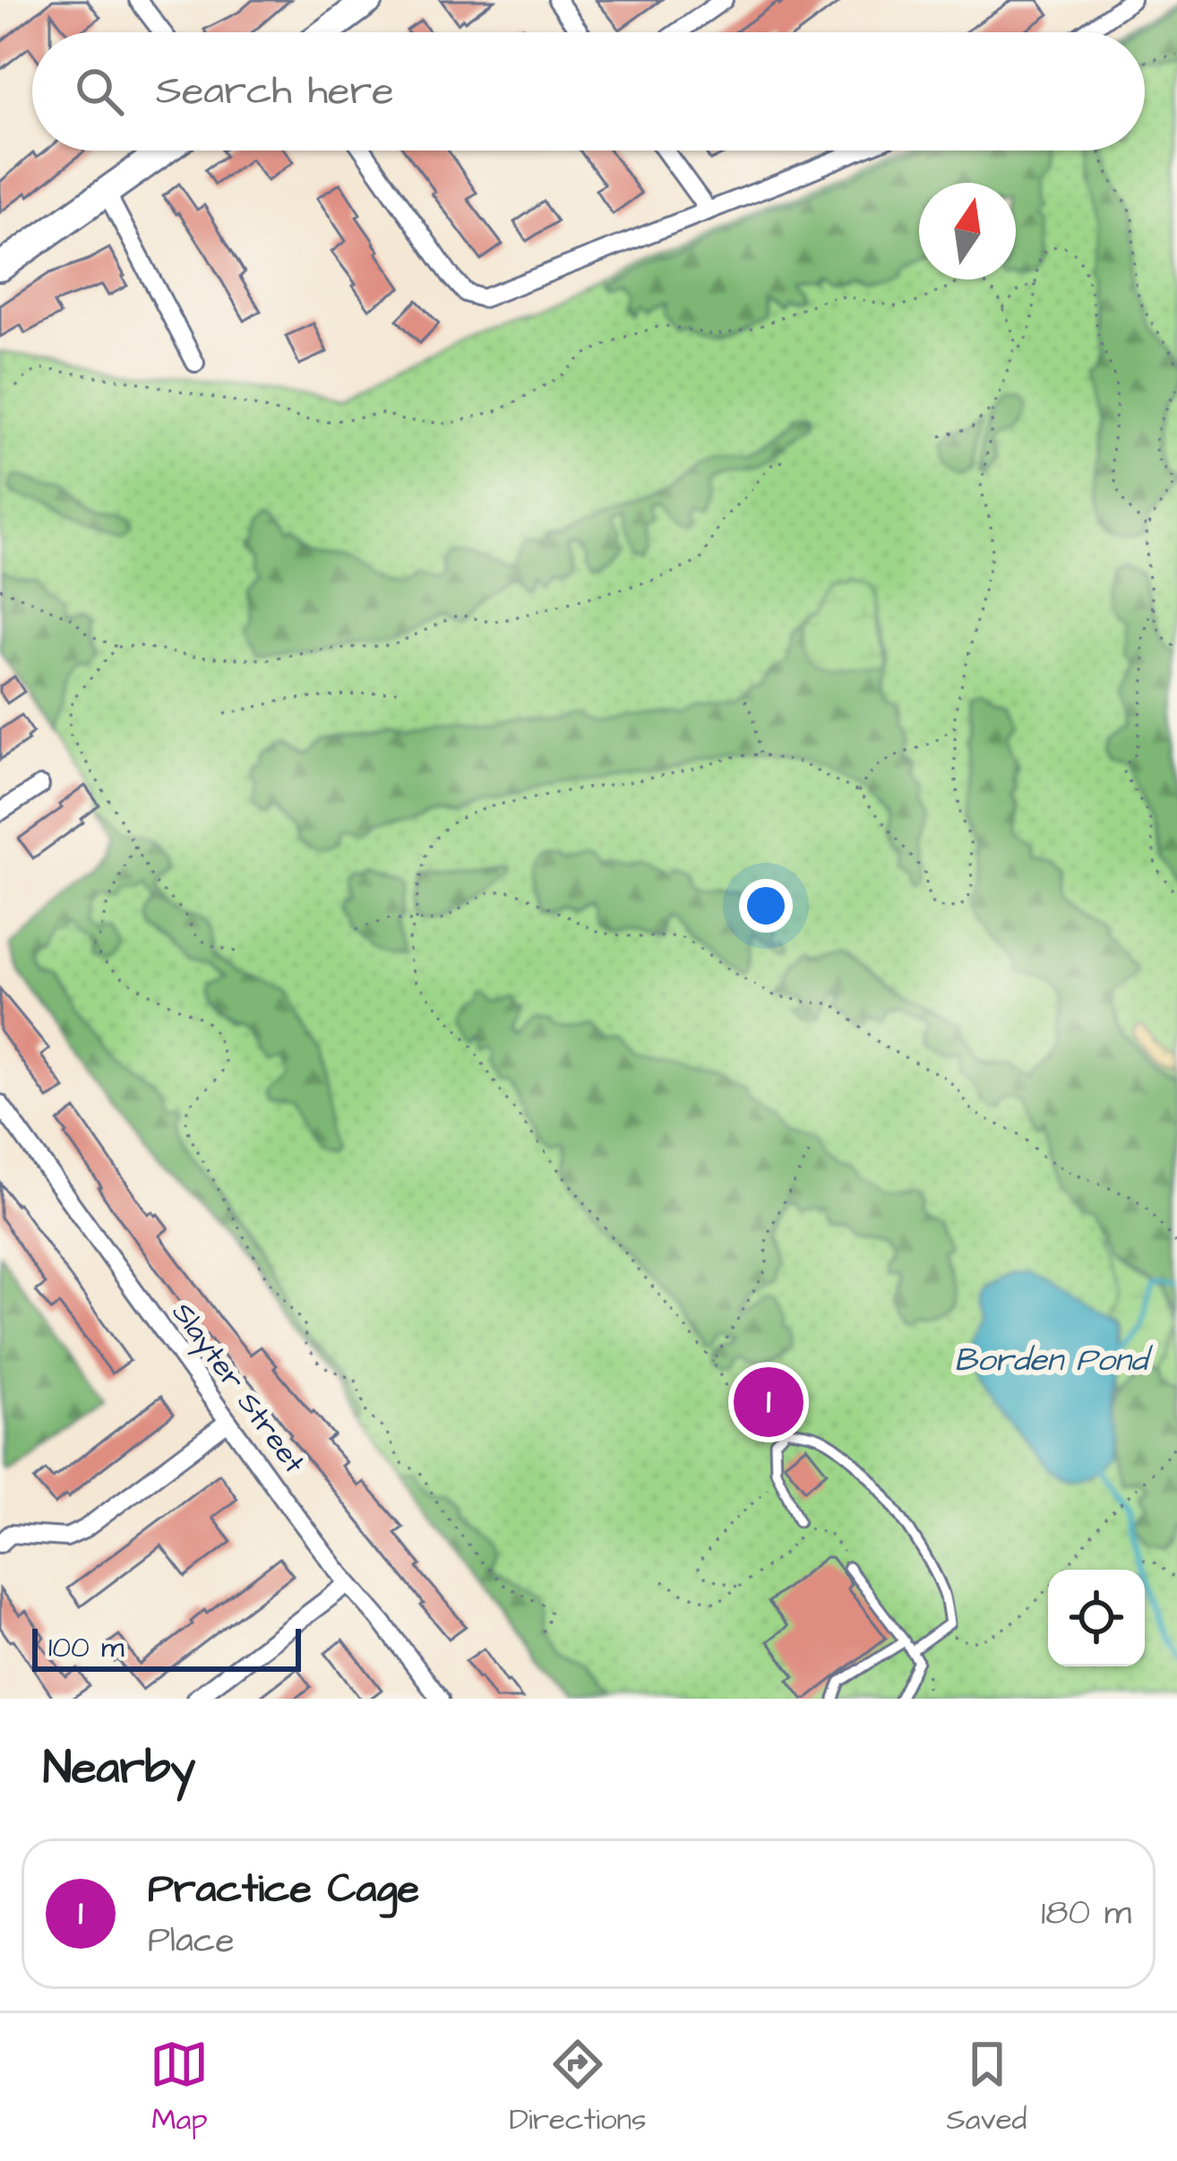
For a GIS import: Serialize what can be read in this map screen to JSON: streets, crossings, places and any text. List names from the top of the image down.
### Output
{
  "streets": {
    "street": ["Slayter Street"]
  },
  "water": ["Borden Pond"],
  "scale_bar": "100 m",
  "north": "top",
  "page": {
    "search": "Search here",
    "pins": "1",
    "scale": "100 m",
    "heading": "Nearby",
    "list": [
      {
        "mark": "1",
        "name": "Practice Cage",
        "note": "Place",
        "value": "180 m"
      }
    ],
    "nav": ["Map", "Directions", "Saved"]
  }
}
